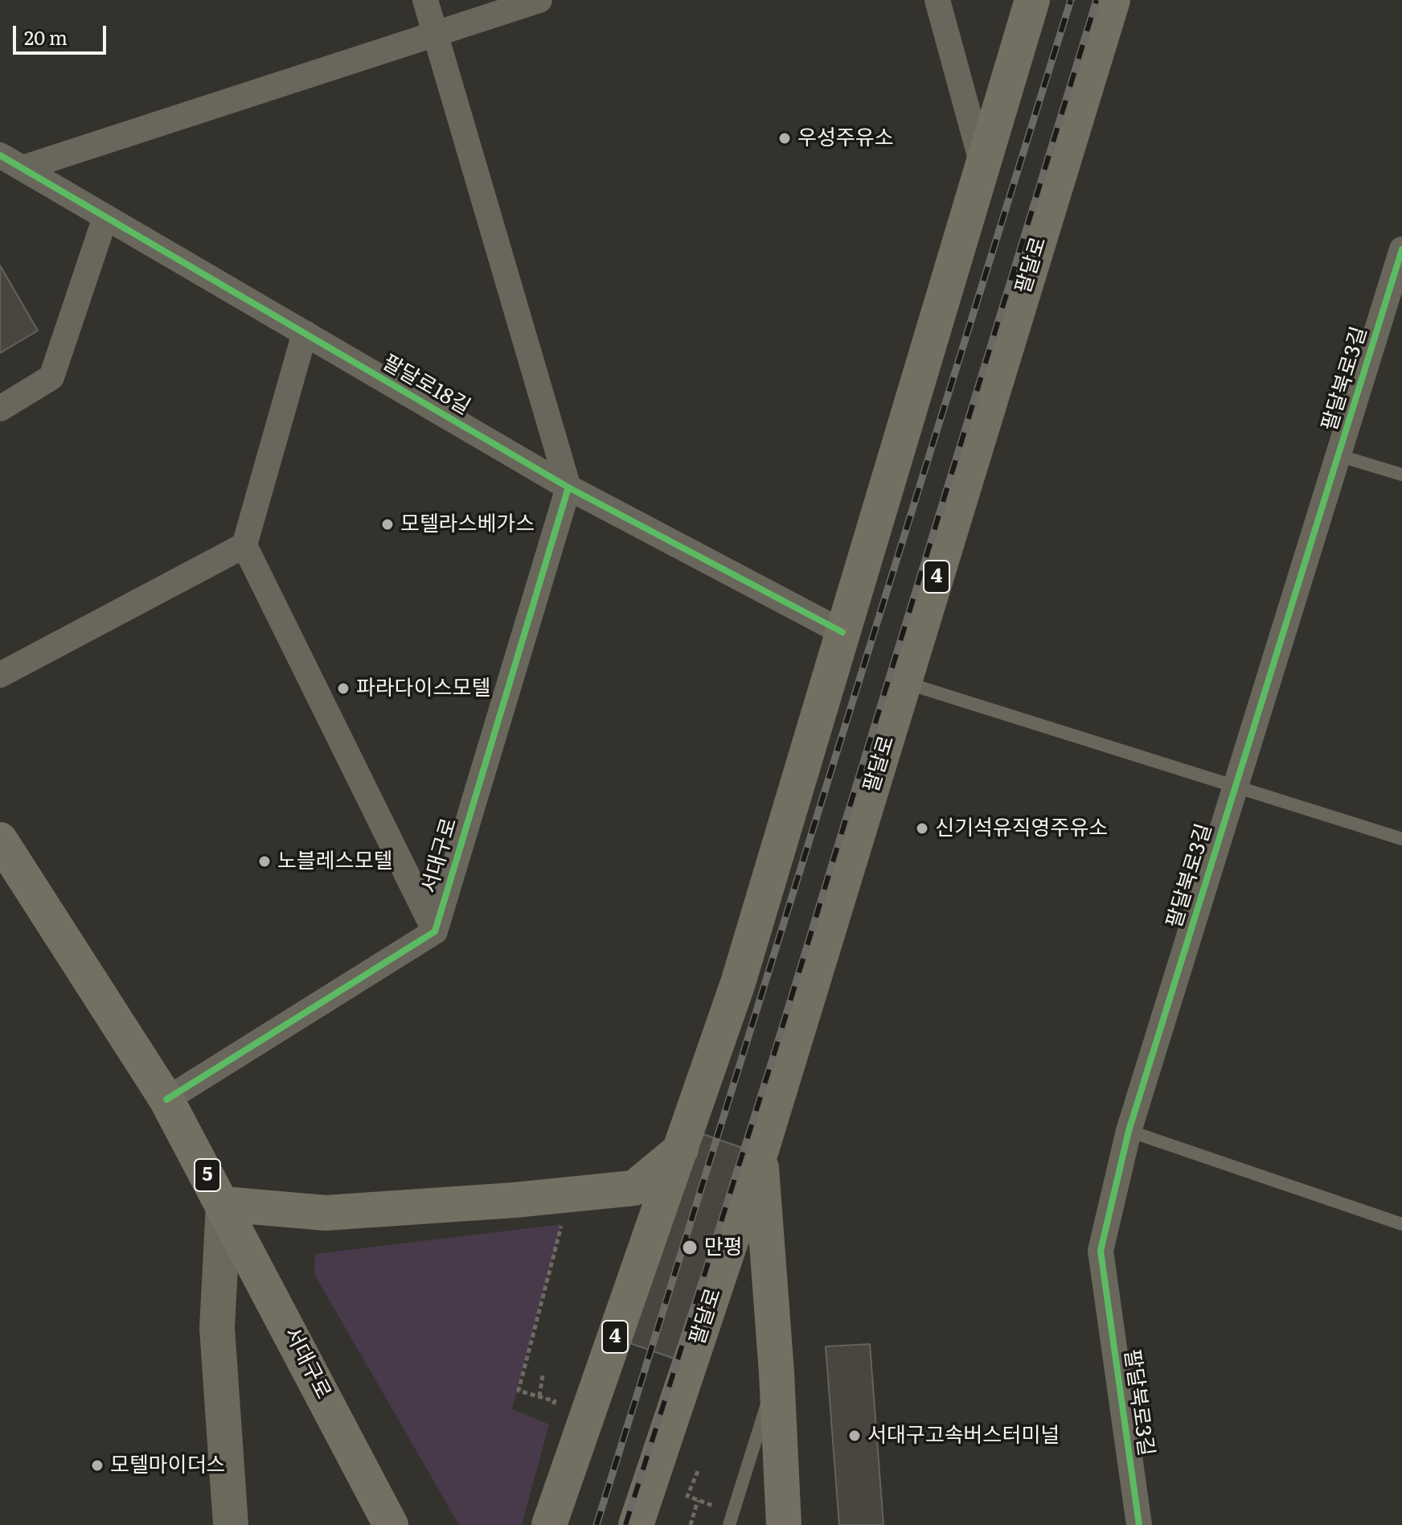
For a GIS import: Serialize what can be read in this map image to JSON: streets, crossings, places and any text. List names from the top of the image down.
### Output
{
  "streets": {
    "main road": [
      "팔달로",
      "4",
      "서대구로",
      "5"
    ],
    "street": ["팔달북로3길", "팔달로18길"]
  },
  "crossings": [
    ["팔달로18길", "4"],
    ["팔달로18길", "서대구로"]
  ],
  "places": [
    "우성주유소",
    "모텔라스베가스",
    "파라다이스모텔",
    "신기석유직영주유소",
    "노블레스모텔",
    "만평",
    "서대구고속버스터미널",
    "모텔마이더스"
  ],
  "scale_bar": "20 m"
}
